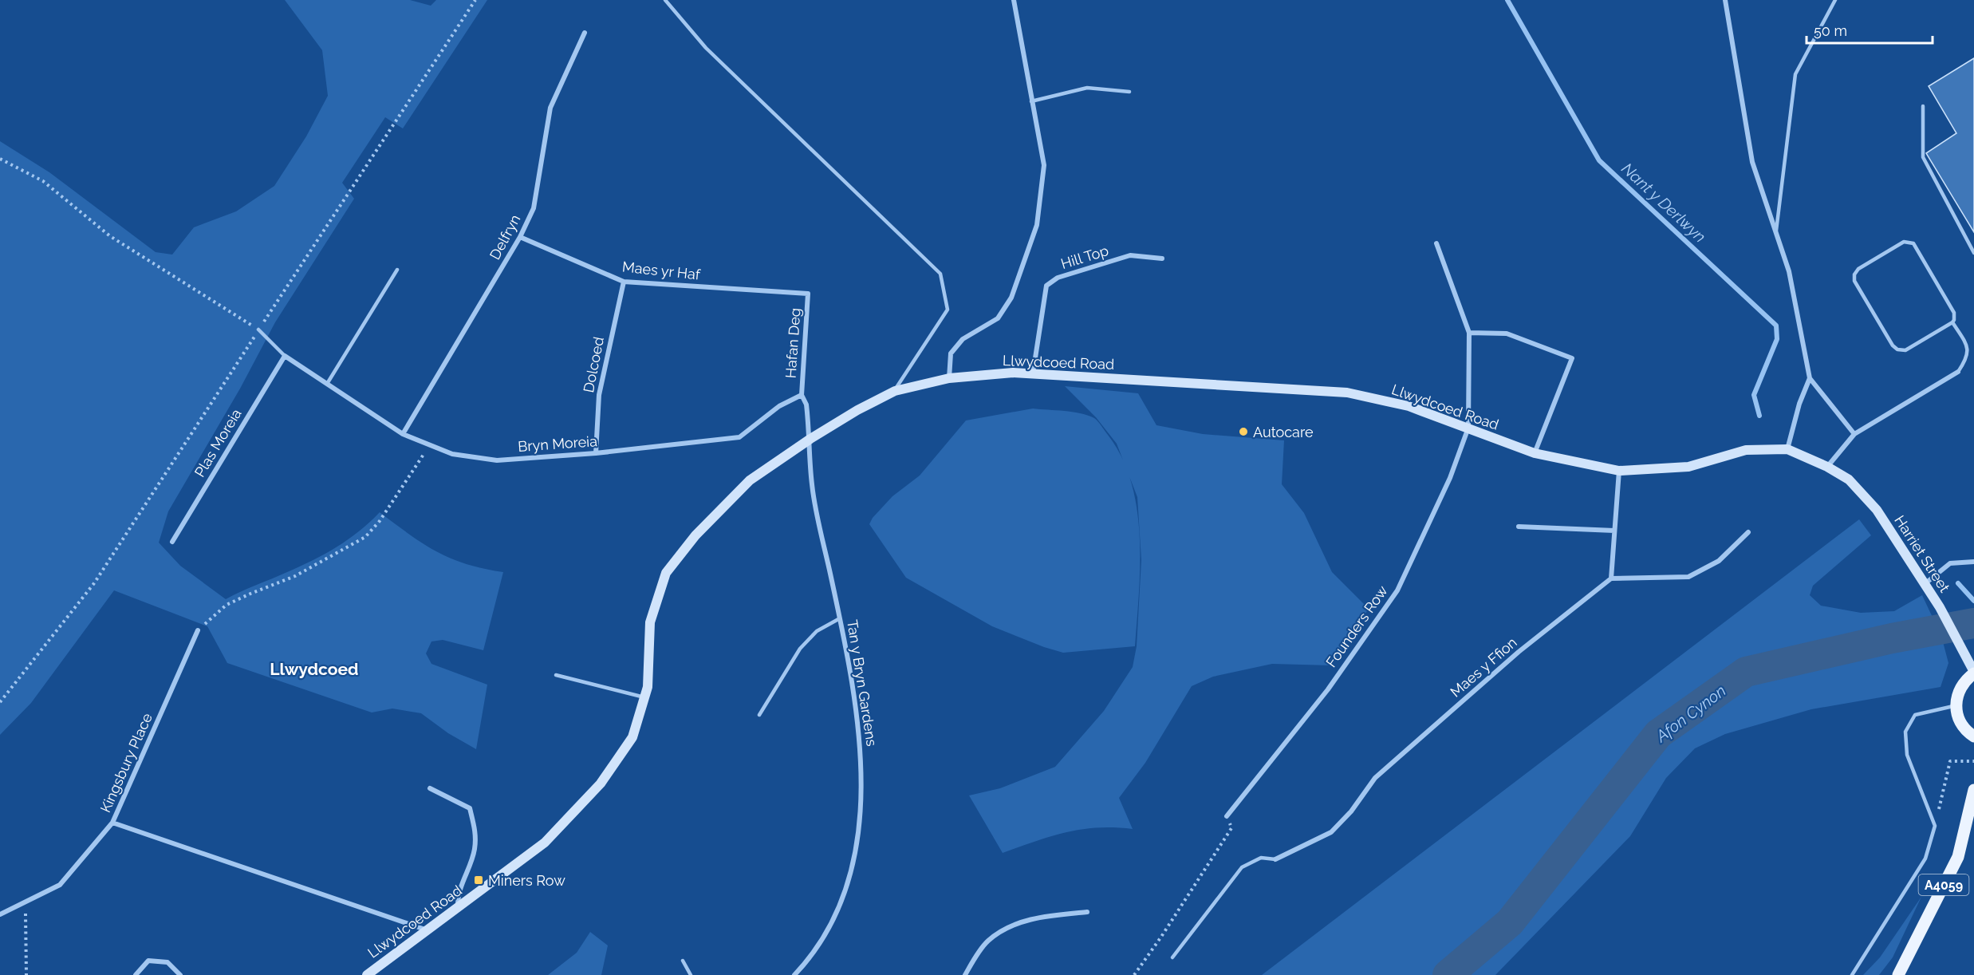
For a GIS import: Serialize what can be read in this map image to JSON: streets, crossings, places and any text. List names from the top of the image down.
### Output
{
  "streets": {
    "main road": ["Llwydcoed Road", "Harriet Street", "A4059"],
    "street": [
      "Delfryn",
      "Hill Top",
      "Maes yr Haf",
      "Hafan Deg",
      "Dolcoed",
      "Plas Moreia",
      "Bryn Moreia",
      "Founders Row",
      "Maes y Ffion",
      "Tan y Bryn Gardens",
      "Kingsbury Place"
    ]
  },
  "crossings": [
    ["Delfryn", "Maes yr Haf"],
    ["Delfryn", "Bryn Moreia"],
    ["Hill Top", "Llwydcoed Road"],
    ["Maes yr Haf", "Hafan Deg"],
    ["Maes yr Haf", "Dolcoed"],
    ["Hafan Deg", "Bryn Moreia"],
    ["Llwydcoed Road", "Harriet Street"],
    ["Llwydcoed Road", "Founders Row"],
    ["Llwydcoed Road", "Tan y Bryn Gardens"],
    ["Dolcoed", "Bryn Moreia"],
    ["Plas Moreia", "Bryn Moreia"]
  ],
  "districts": ["Llwydcoed"],
  "water": ["Nant y Derlwyn", "Afon Cynon"],
  "places": {
    "other": ["Autocare"],
    "transit": ["Miners Row"]
  },
  "scale_bar": "50 m"
}
